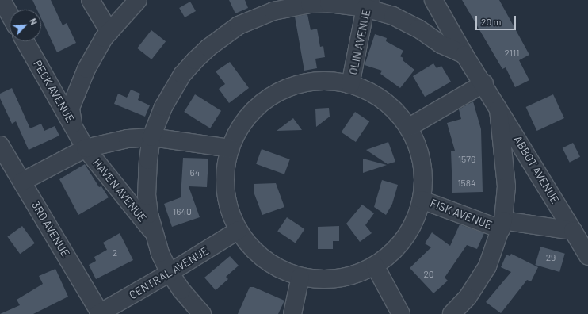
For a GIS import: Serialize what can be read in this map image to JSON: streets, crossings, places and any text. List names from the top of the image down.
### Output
{
  "streets": {
    "street": [
      "OLIN AVENUE",
      "PECK AVENUE",
      "ABBOT AVENUE",
      "HAVEN AVENUE",
      "FISK AVENUE",
      "3RD AVENUE",
      "CENTRAL AVENUE"
    ]
  },
  "crossings": [
    ["PECK AVENUE", "HAVEN AVENUE"],
    ["ABBOT AVENUE", "FISK AVENUE"],
    ["3RD AVENUE", "CENTRAL AVENUE"]
  ],
  "house_numbers": [
    "2111",
    "1576",
    "64",
    "1584",
    "1640",
    "2",
    "29",
    "20"
  ],
  "scale_bar": "20 m",
  "north": "top right"
}
